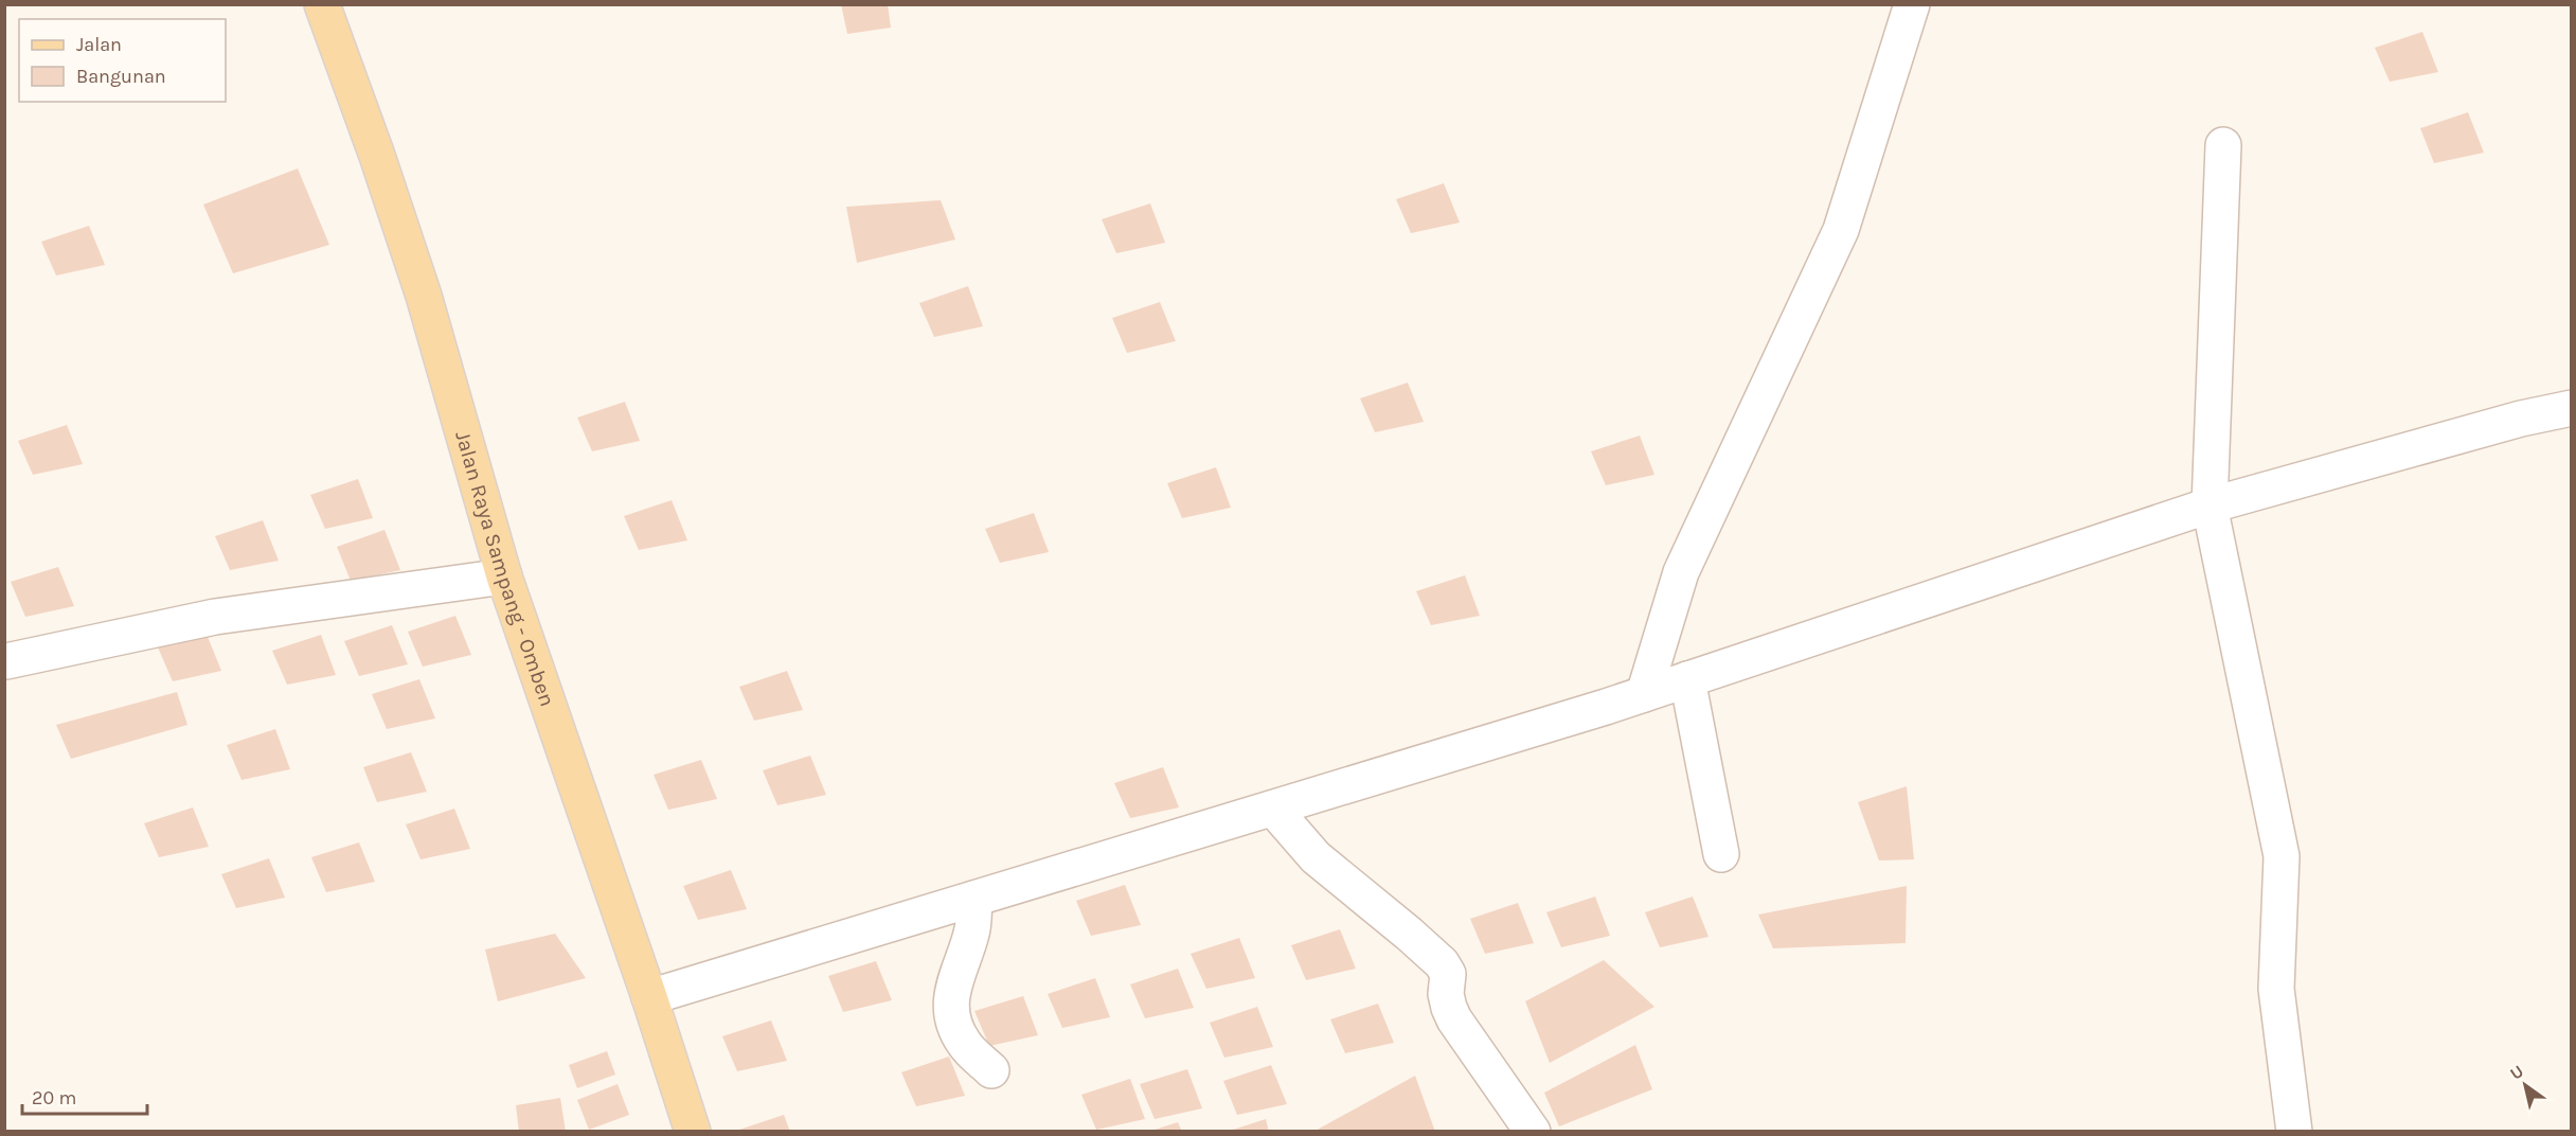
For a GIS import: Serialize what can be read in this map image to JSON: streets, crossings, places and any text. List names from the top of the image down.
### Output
{
  "streets": {
    "main road": ["Jalan Raya Sampang - Omben"]
  },
  "legend": ["Jalan", "Bangunan"],
  "scale_bar": "20 m",
  "north": "top left"
}
